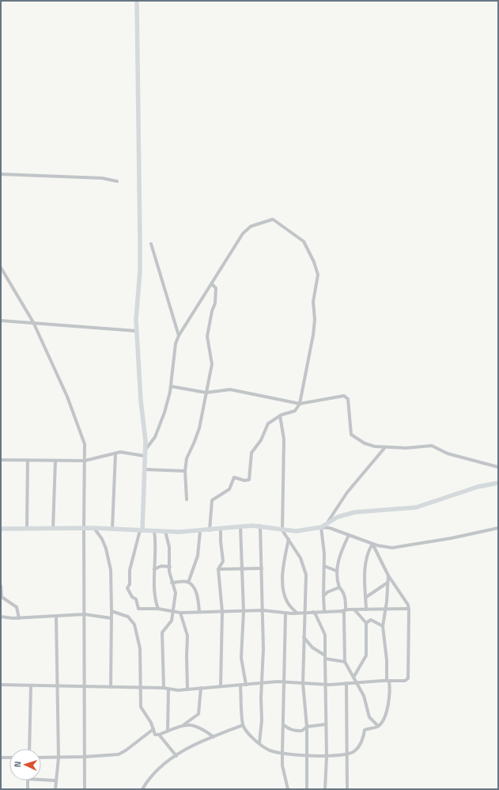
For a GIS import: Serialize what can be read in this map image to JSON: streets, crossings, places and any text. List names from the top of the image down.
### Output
{
  "north": "left"
}
